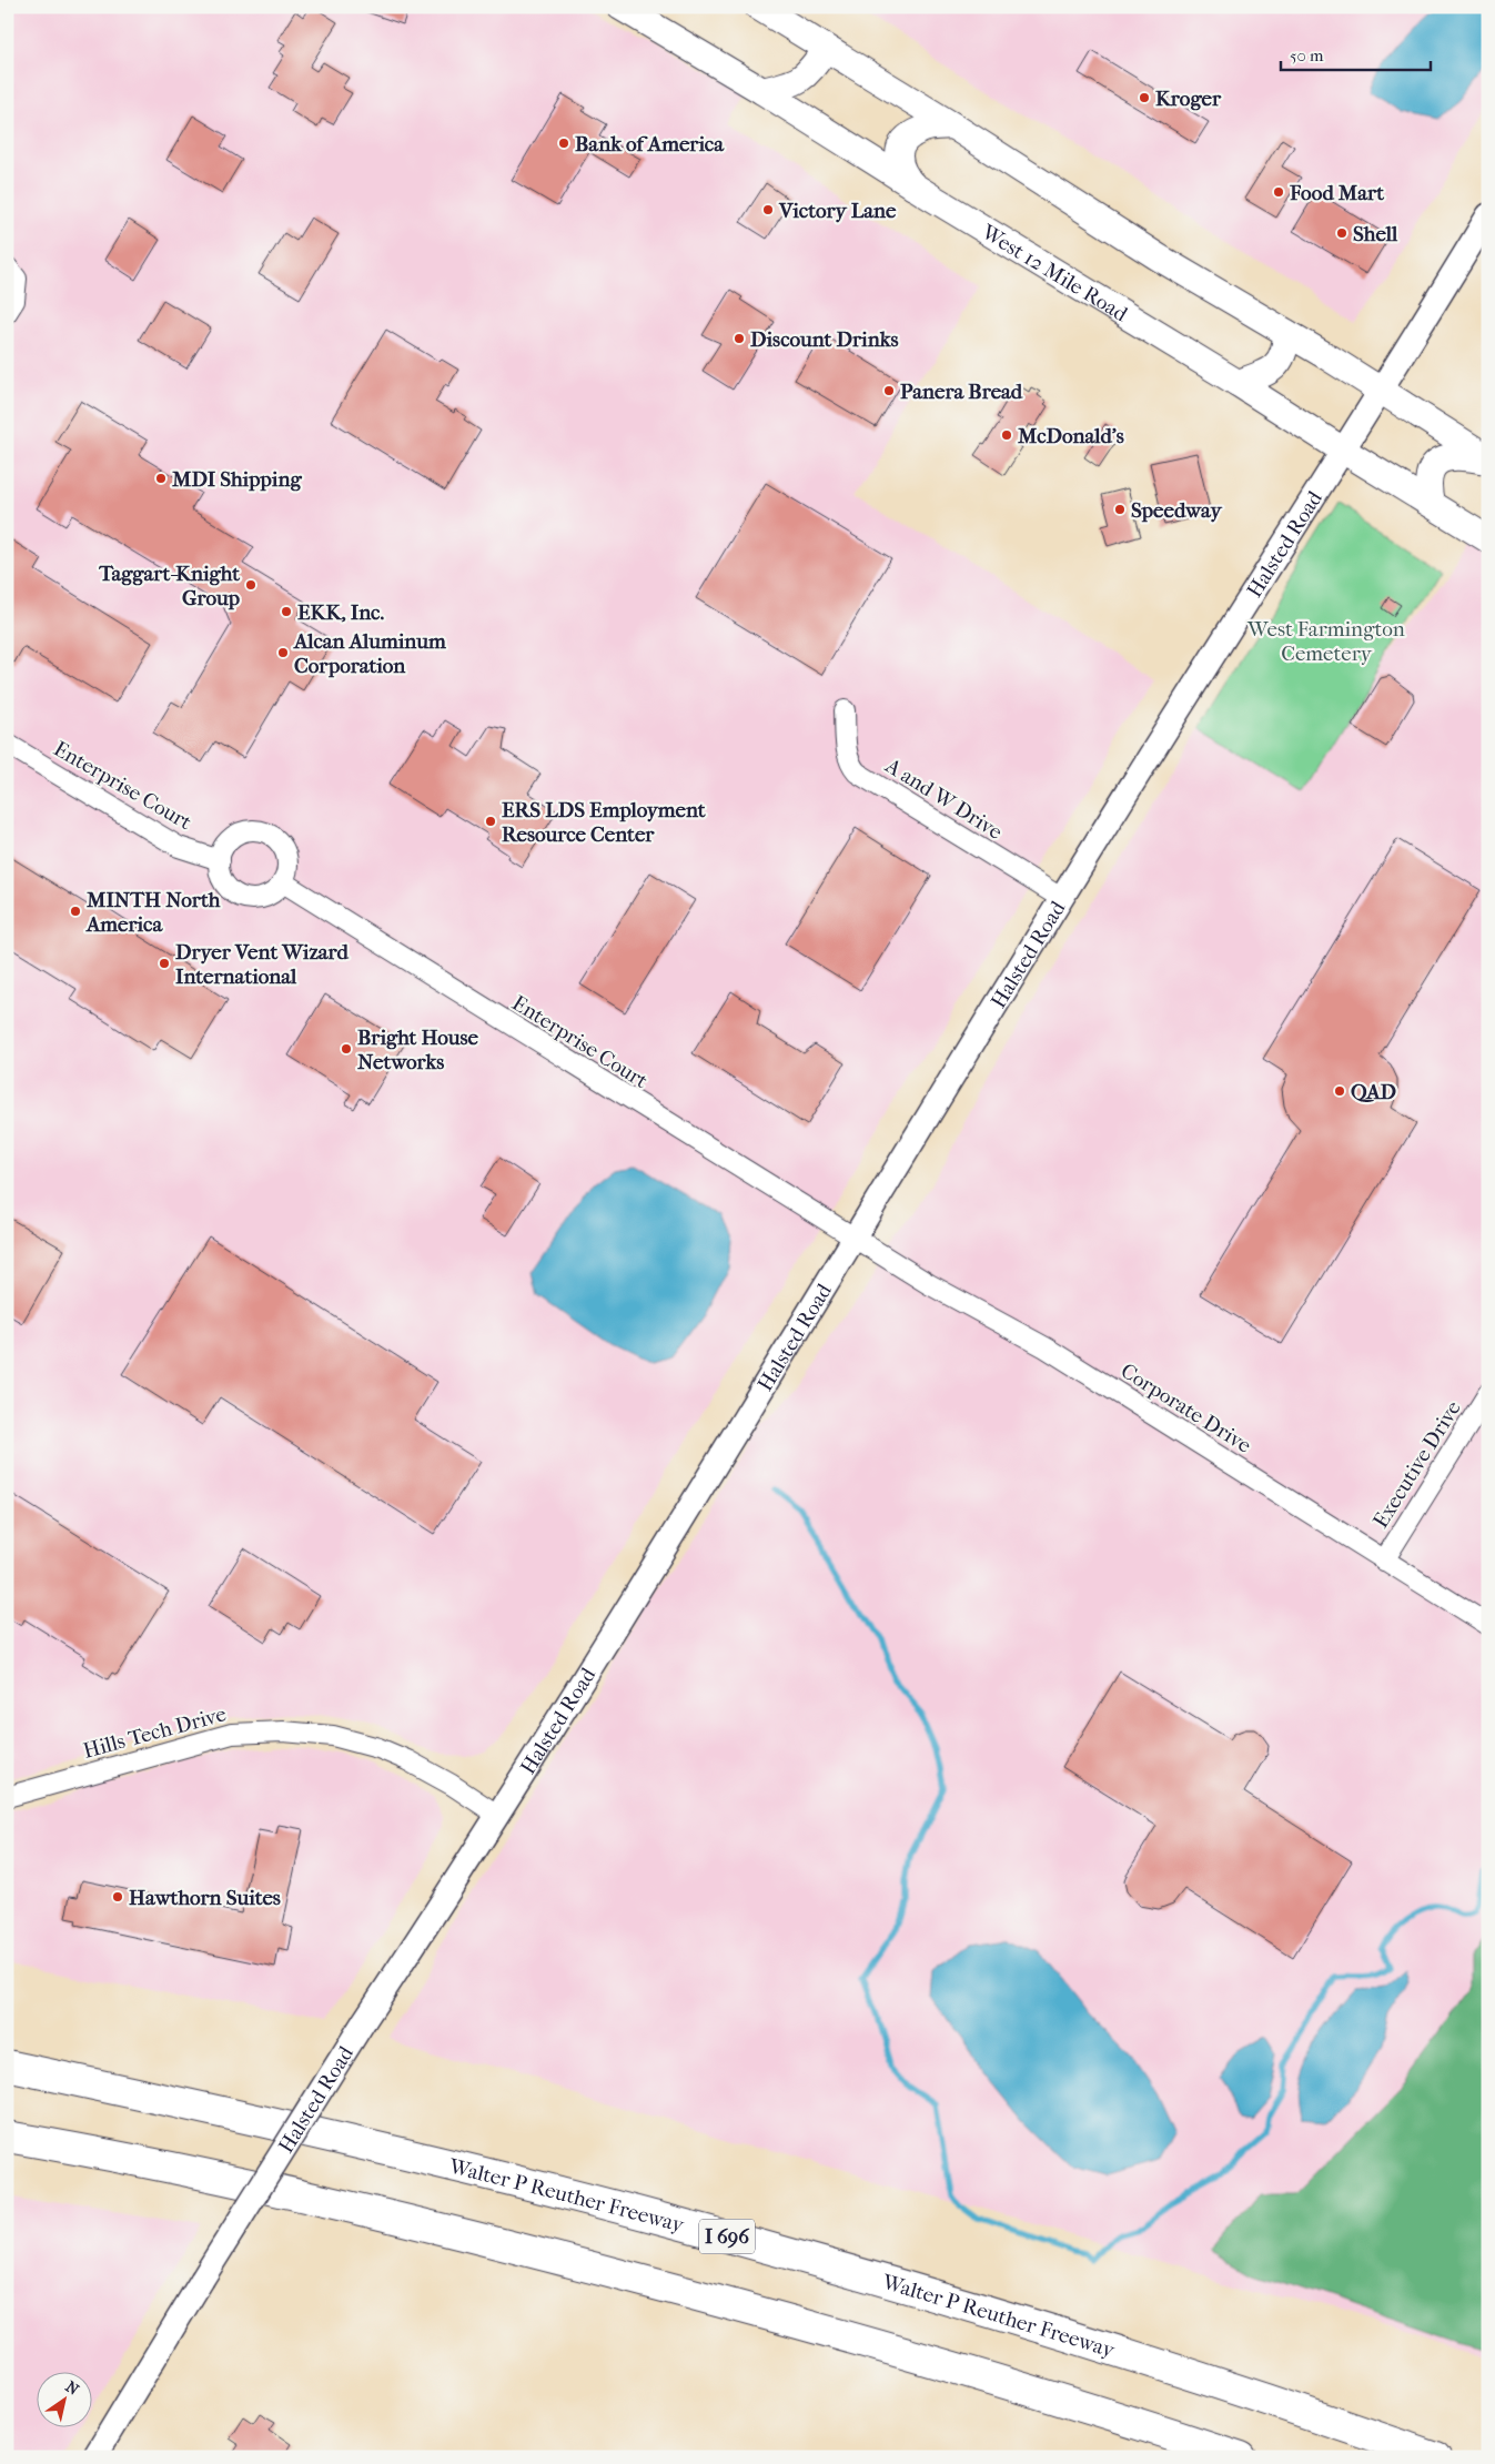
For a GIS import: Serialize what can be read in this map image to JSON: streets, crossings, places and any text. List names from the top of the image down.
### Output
{
  "streets": {
    "highway": ["Walter P Reuther Freeway", "I 696"],
    "main road": ["West 12 Mile Road"],
    "street": [
      "Halsted Road",
      "Enterprise Court",
      "A and W Drive",
      "Corporate Drive",
      "Executive Drive",
      "Hills Tech Drive"
    ]
  },
  "crossings": [
    ["West 12 Mile Road", "Halsted Road"],
    ["Halsted Road", "Enterprise Court"],
    ["Halsted Road", "A and W Drive"],
    ["Halsted Road", "Corporate Drive"],
    ["Halsted Road", "Hills Tech Drive"],
    ["Enterprise Court", "Corporate Drive"],
    ["Corporate Drive", "Executive Drive"]
  ],
  "parks": ["West Farmington Cemetery"],
  "places": [
    "Kroger",
    "Bank of America",
    "Food Mart",
    "Victory Lane",
    "Shell",
    "Discount Drinks",
    "Panera Bread",
    "McDonald's",
    "MDI Shipping",
    "Speedway",
    "Taggart-Knight Group",
    "EKK, Inc.",
    "Alcan Aluminum Corporation",
    "ERS LDS Employment Resource Center",
    "MINTH North America",
    "Dryer Vent Wizard International",
    "Bright House Networks",
    "QAD",
    "Hawthorn Suites"
  ],
  "scale_bar": "50 m",
  "north": "top right"
}
